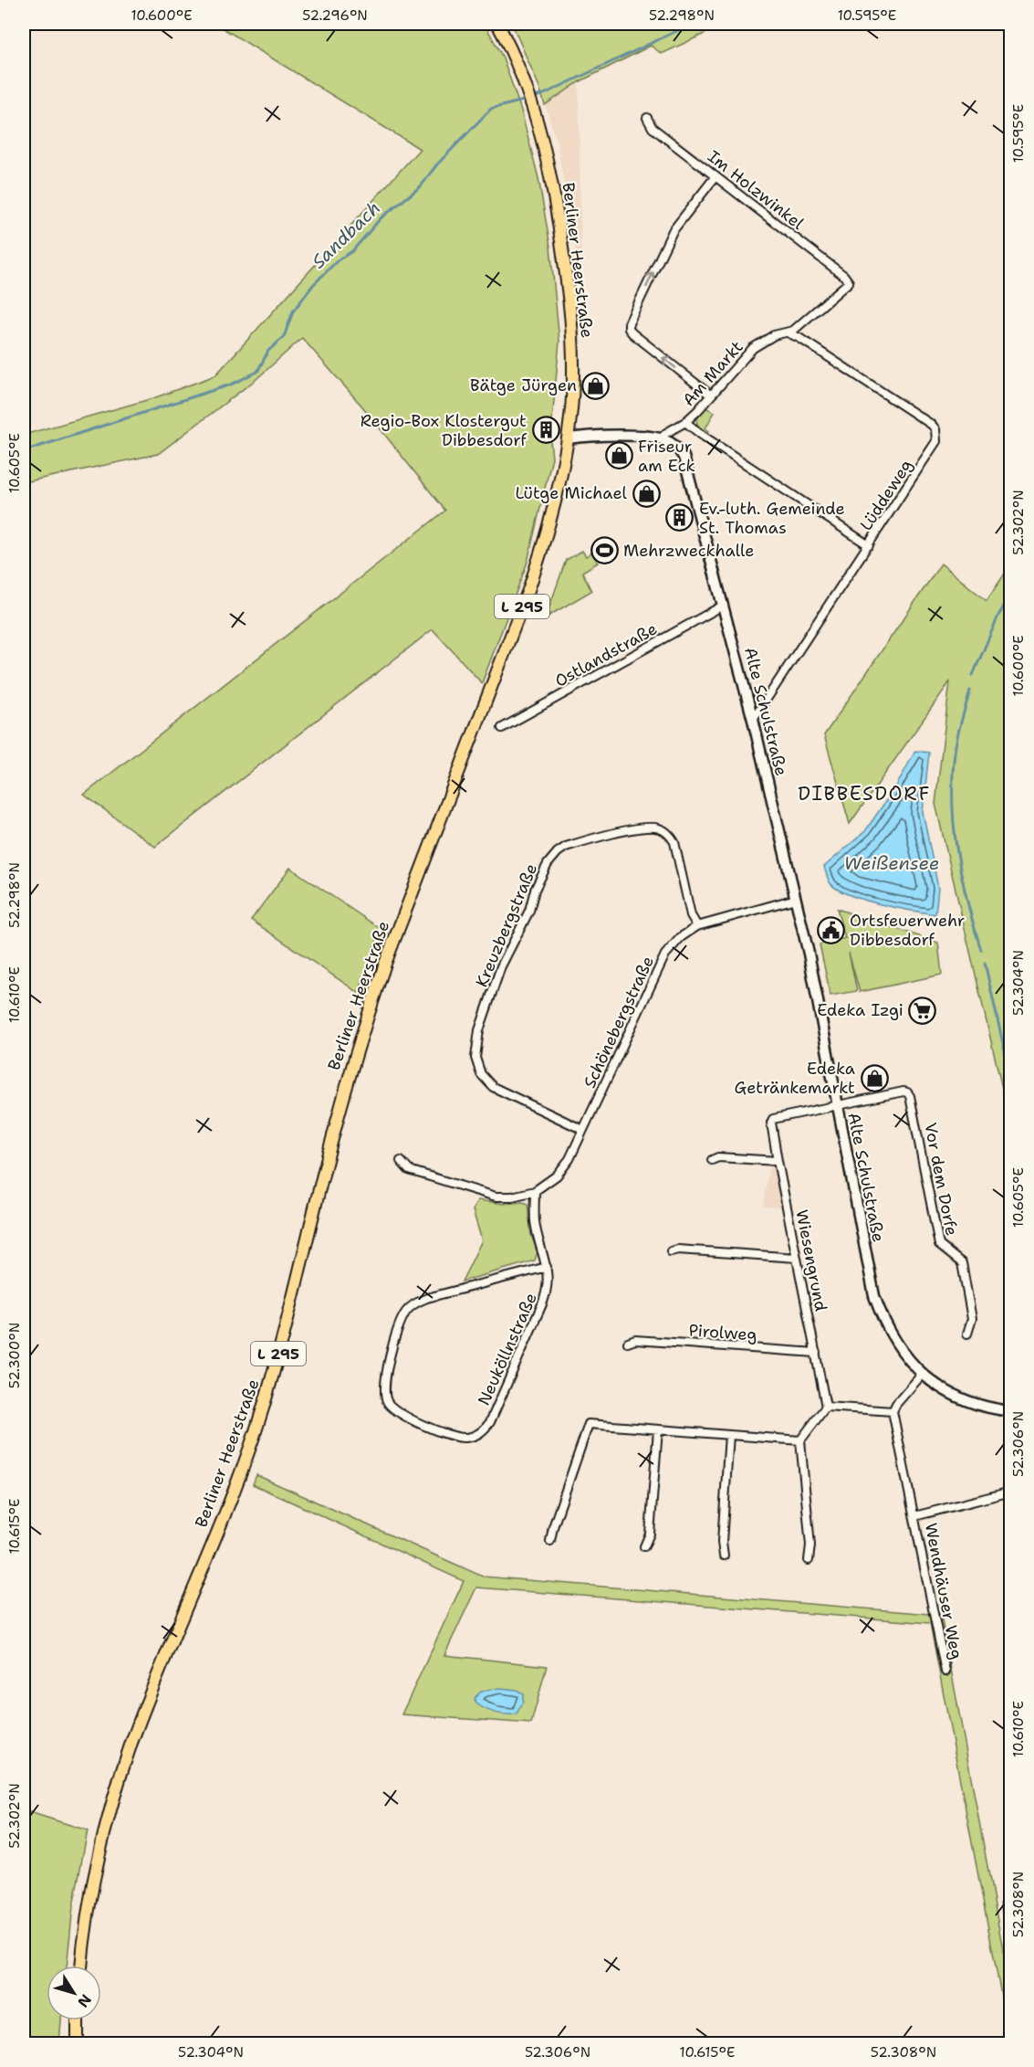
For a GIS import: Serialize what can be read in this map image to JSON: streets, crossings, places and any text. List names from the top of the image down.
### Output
{
  "streets": {
    "main road": ["Berliner Heerstraße", "L 295"],
    "street": [
      "Im Holzwinkel",
      "Am Markt",
      "Lüddeweg",
      "Ostlandstraße",
      "Alte Schulstraße",
      "Kreuzbergstraße",
      "Schönebergstraße",
      "Vor dem Dorfe",
      "Wiesengrund",
      "Pirolweg",
      "Neuköllnstraße",
      "Wendhäuser Weg"
    ]
  },
  "crossings": [
    ["Im Holzwinkel", "Am Markt"],
    ["Am Markt", "Lüddeweg"],
    ["Am Markt", "Alte Schulstraße"],
    ["Lüddeweg", "Alte Schulstraße"],
    ["Ostlandstraße", "Alte Schulstraße"],
    ["Alte Schulstraße", "Schönebergstraße"],
    ["Alte Schulstraße", "Vor dem Dorfe"],
    ["Alte Schulstraße", "Wiesengrund"],
    ["Kreuzbergstraße", "Schönebergstraße"],
    ["Vor dem Dorfe", "Wiesengrund"],
    ["Wiesengrund", "Pirolweg"]
  ],
  "districts": ["DIBBESDORF"],
  "water": ["Sandbach", "Weißensee"],
  "places": {
    "shop": [
      "Bätge Jürgen",
      "Friseur am Eck",
      "Lütge Michael",
      "Edeka Getränkemarkt"
    ],
    "building": ["Regio-Box Klostergut Dibbesdorf", "Ev.-luth. Gemeinde St. Thomas"],
    "sports": ["Mehrzweckhalle"],
    "public building": ["Ortsfeuerwehr Dibbesdorf"],
    "supermarket": ["Edeka Izgi"]
  },
  "north": "bottom right",
  "coordinates": [
    "10.600°E",
    "52.296°N",
    "52.298°N",
    "10.595°E",
    "10.605°E",
    "52.302°N",
    "52.304°N",
    "10.610°E",
    "52.300°N",
    "52.306°N",
    "10.615°E",
    "52.308°N"
  ]
}
